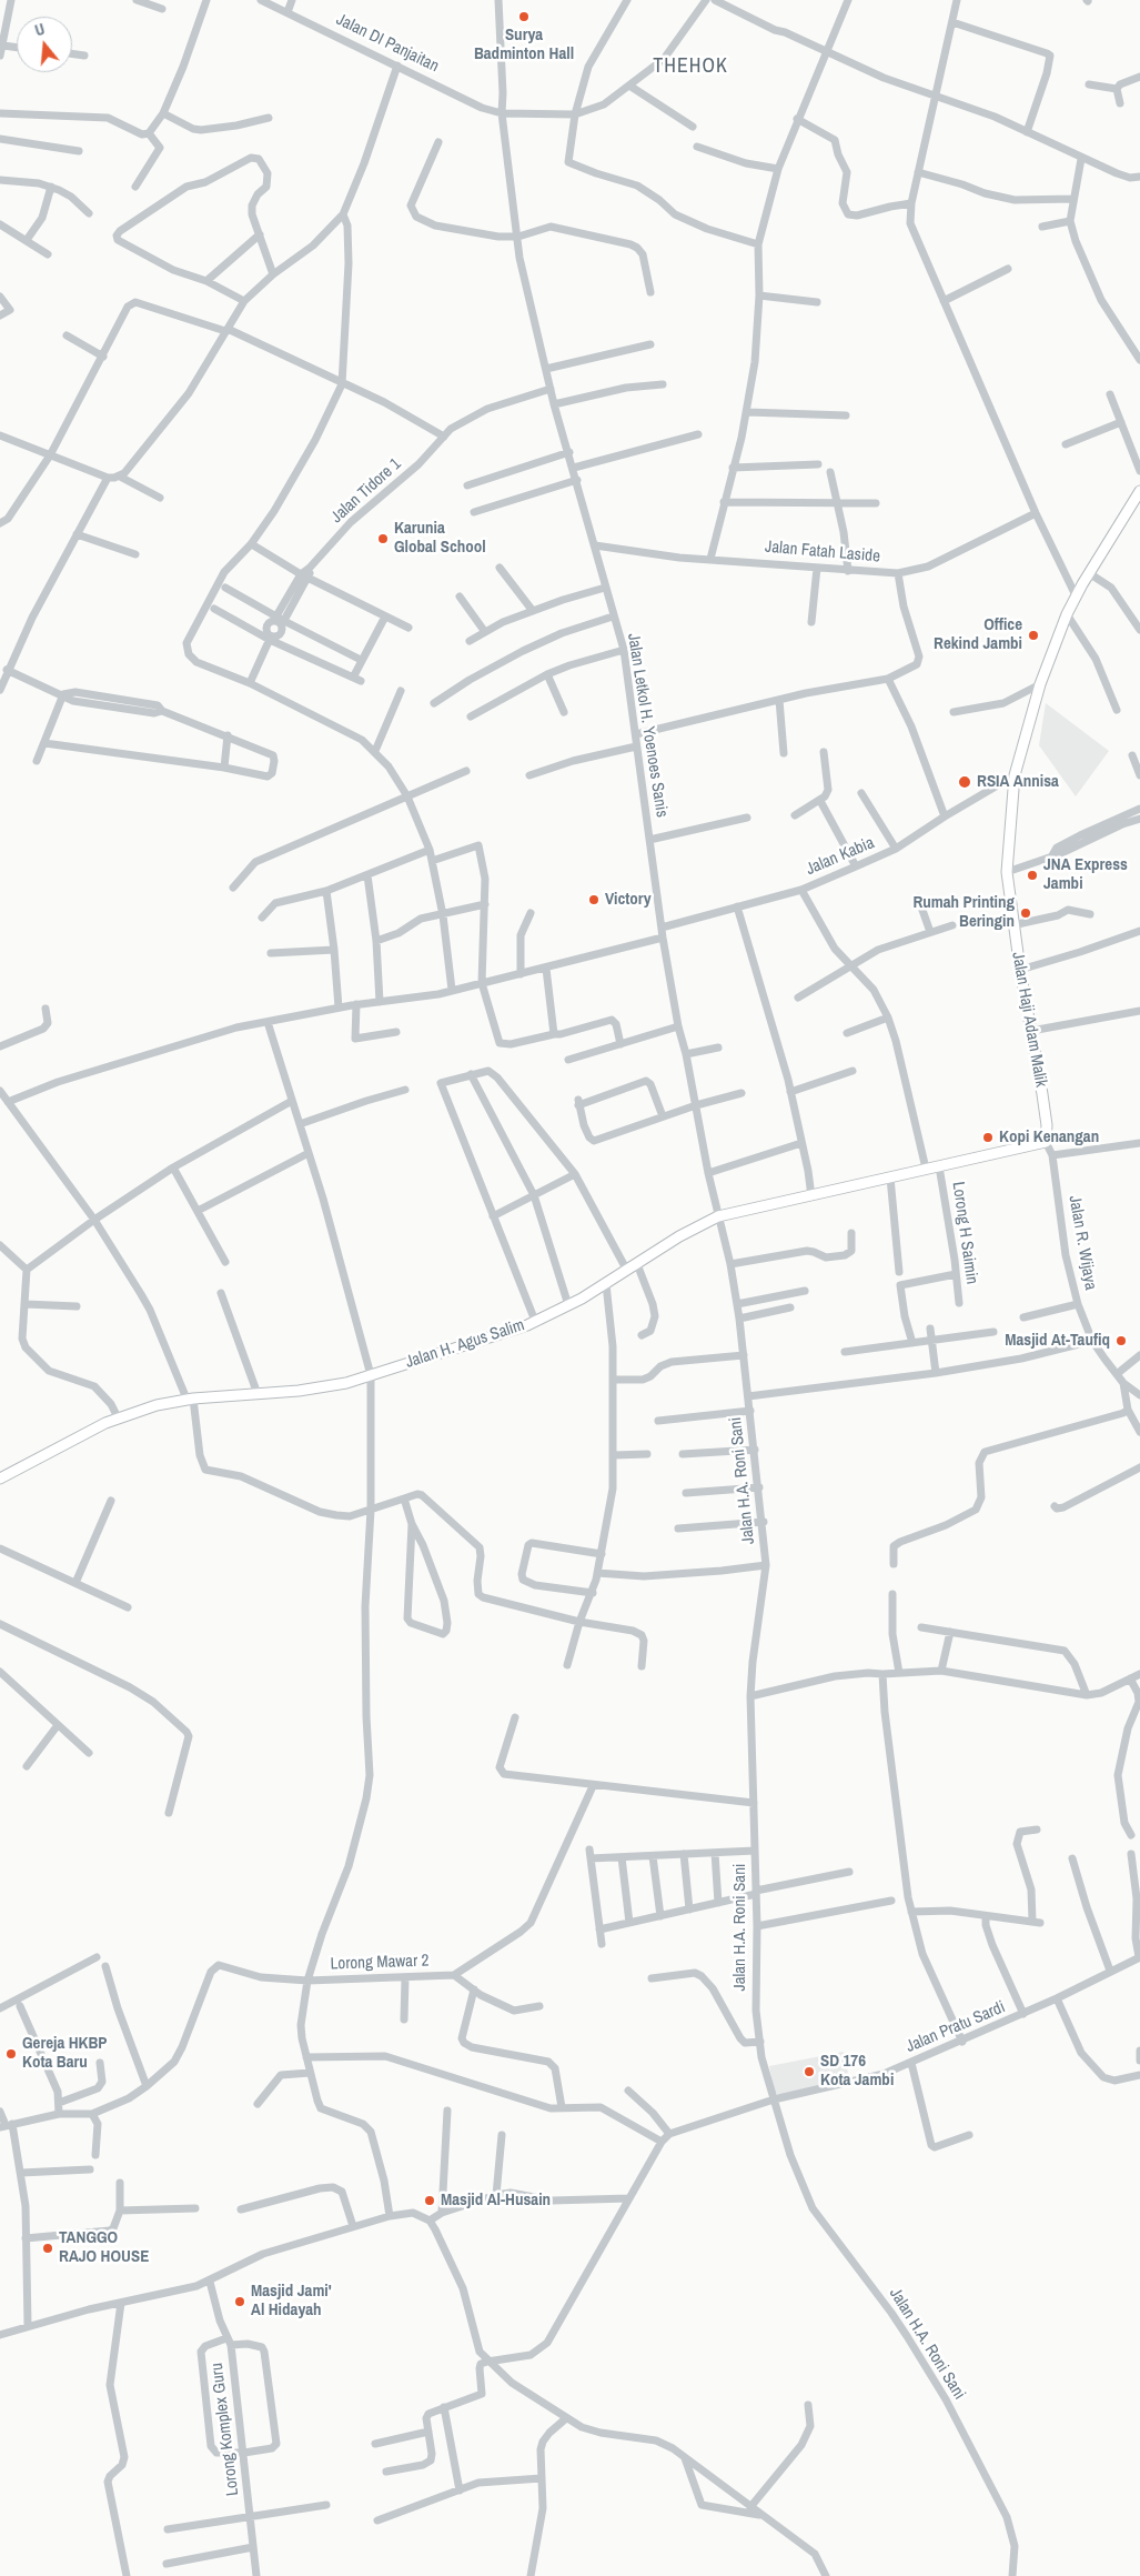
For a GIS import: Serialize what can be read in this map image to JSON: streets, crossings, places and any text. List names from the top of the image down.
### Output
{
  "streets": {
    "main road": ["Jalan Haji Adam Malik", "Jalan H. Agus Salim"],
    "street": [
      "Jalan DI Panjaitan",
      "Jalan Tidore 1",
      "Jalan Fatah Laside",
      "Jalan Letkol H. Yoenoes Sanis",
      "Jalan Kabia",
      "Lorong H Saimin",
      "Jalan R. Wijaya",
      "Jalan H.A. Roni Sani",
      "Lorong Mawar 2",
      "Jalan Pratu Sardi",
      "Lorong Komplex Guru"
    ]
  },
  "crossings": [
    ["Jalan DI Panjaitan", "Jalan Letkol H. Yoenoes Sanis"],
    ["Jalan Tidore 1", "Jalan Letkol H. Yoenoes Sanis"],
    ["Jalan Fatah Laside", "Jalan Letkol H. Yoenoes Sanis"],
    ["Jalan Letkol H. Yoenoes Sanis", "Jalan Kabia"],
    ["Jalan Letkol H. Yoenoes Sanis", "Jalan H. Agus Salim"],
    ["Jalan Letkol H. Yoenoes Sanis", "Jalan H.A. Roni Sani"],
    ["Jalan Kabia", "Jalan Haji Adam Malik"],
    ["Jalan Haji Adam Malik", "Jalan R. Wijaya"],
    ["Jalan H. Agus Salim", "Jalan H.A. Roni Sani"],
    ["Jalan H.A. Roni Sani", "Jalan Pratu Sardi"]
  ],
  "districts": ["THEHOK"],
  "places": [
    "Surya Badminton Hall",
    "Karunia Global School",
    "Office Rekind Jambi",
    "RSIA Annisa",
    "JNA Express Jambi",
    "Victory",
    "Rumah Printing Beringin",
    "Kopi Kenangan",
    "Masjid At-Taufiq",
    "Gereja HKBP Kota Baru",
    "SD 176 Kota Jambi",
    "Masjid Al-Husain",
    "TANGGO RAJO HOUSE",
    "Masjid Jami' Al Hidayah"
  ],
  "north": "top"
}
